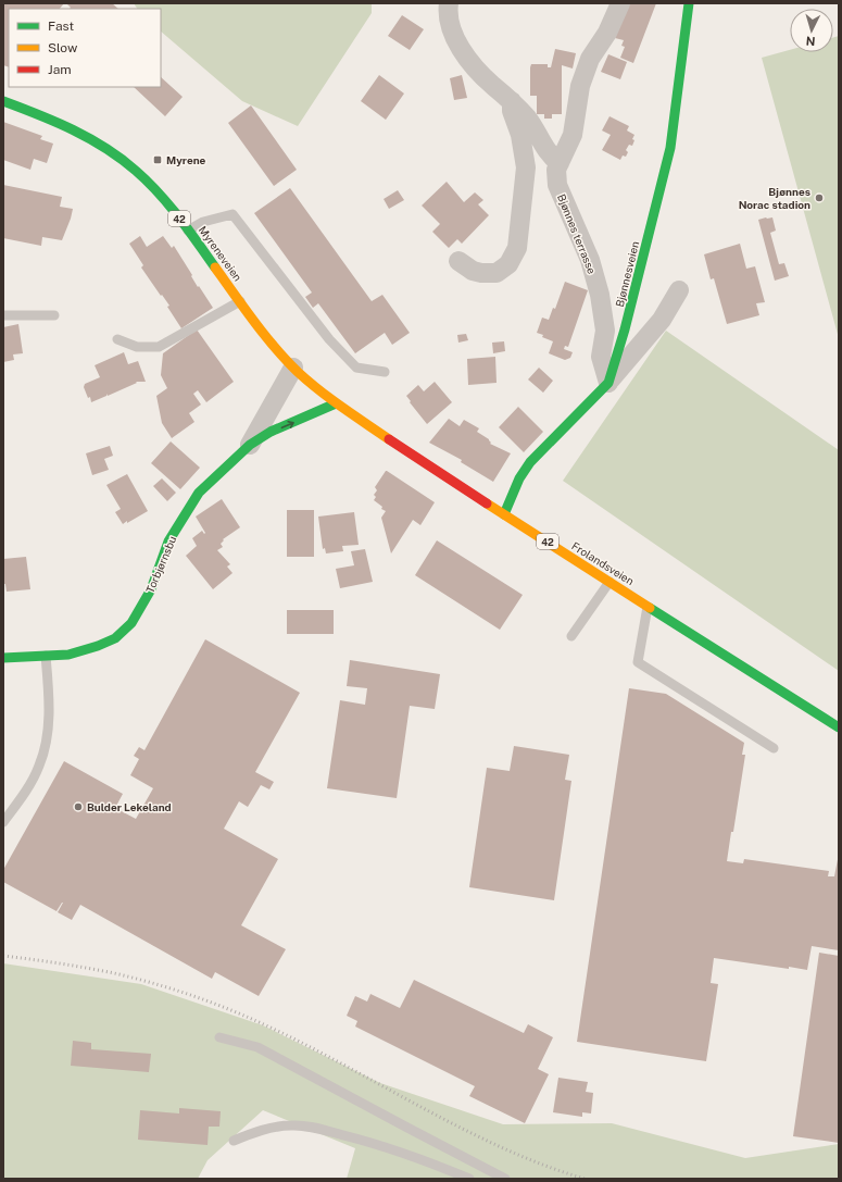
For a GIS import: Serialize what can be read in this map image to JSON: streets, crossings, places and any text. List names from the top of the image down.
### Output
{
  "streets": {
    "main road": [
      "42",
      "Myreneveien",
      "Bjønnesveien",
      "Frolandsveien",
      "Torbjørnsbu"
    ],
    "street": ["Bjønnes terrasse"]
  },
  "crossings": [
    ["Bjønnes terrasse", "Bjønnesveien"],
    ["Myreneveien", "Frolandsveien"],
    ["Myreneveien", "Torbjørnsbu"],
    ["Bjønnesveien", "Frolandsveien"],
    ["Frolandsveien", "Torbjørnsbu"]
  ],
  "places": {
    "transit": ["Myrene"],
    "other": ["Bjønnes Norac stadion", "Bulder Lekeland"]
  },
  "legend": ["Fast", "Slow", "Jam"],
  "north": "bottom"
}
